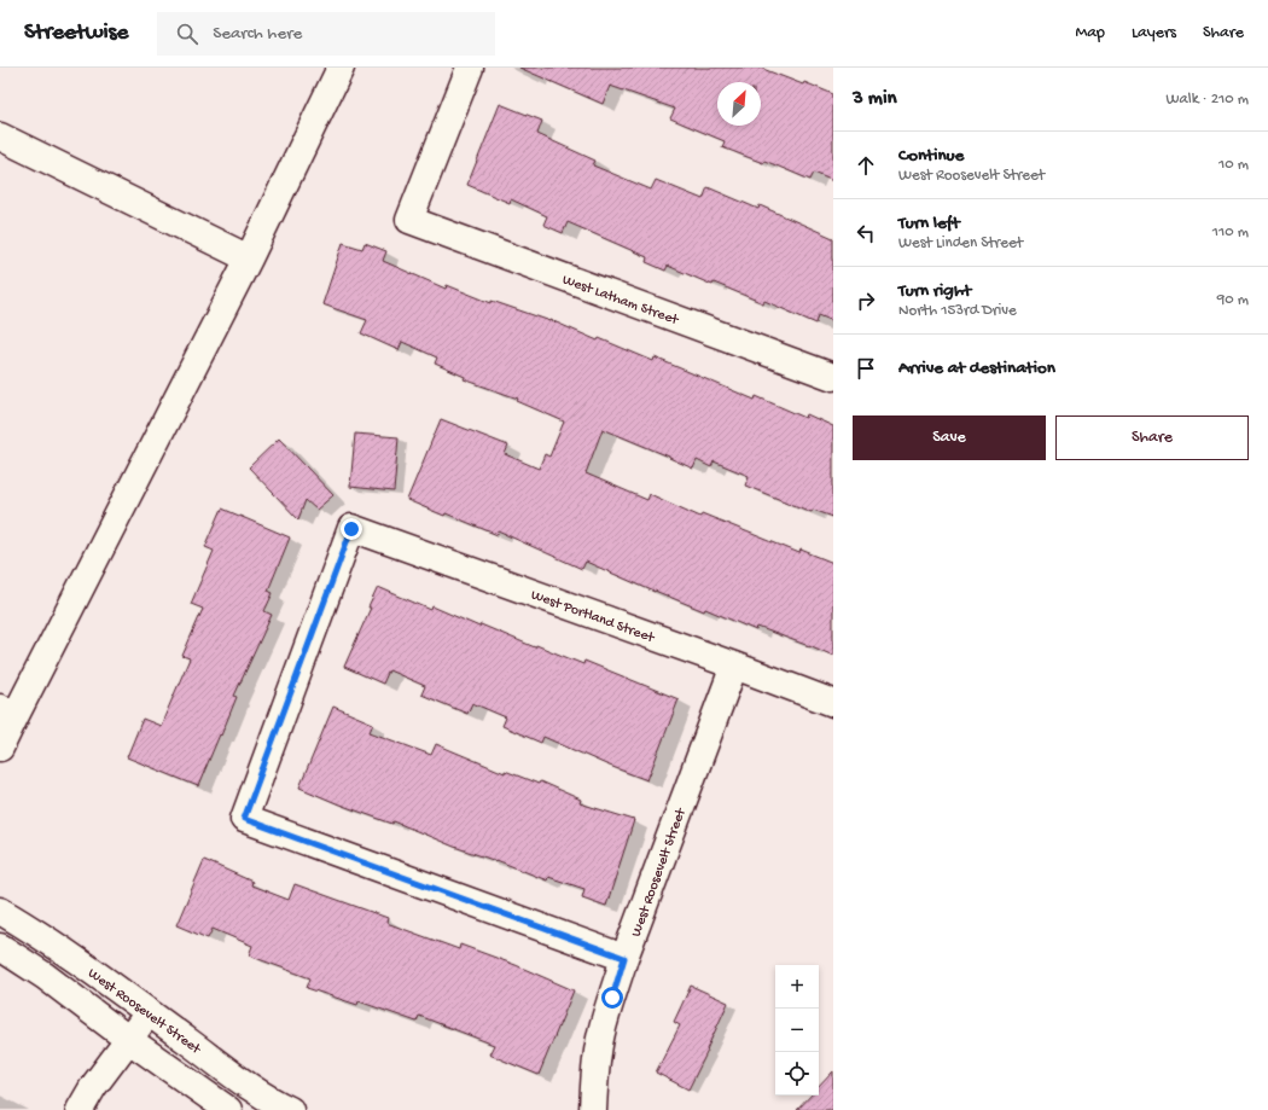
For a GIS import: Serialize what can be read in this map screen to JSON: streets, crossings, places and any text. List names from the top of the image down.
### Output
{
  "streets": {
    "street": ["West Latham Street", "West Portland Street", "West Roosevelt Street"]
  },
  "crossings": [
    ["West Portland Street", "West Roosevelt Street"]
  ],
  "north": "top right",
  "page": {
    "header": "Streetwise",
    "search": "Search here",
    "nav": ["Map", "Layers", "Share"],
    "heading": ["3 min", "Walk · 210 m"],
    "list": [
      ["Continue", "West Roosevelt Street", "10 m"],
      ["Turn left", "West Linden Street", "110 m"],
      ["Turn right", "North 153rd Drive", "90 m"],
      "Arrive at destination"
    ],
    "buttons": ["Save", "Share"],
    "map_buttons": ["+", "−"]
  }
}
